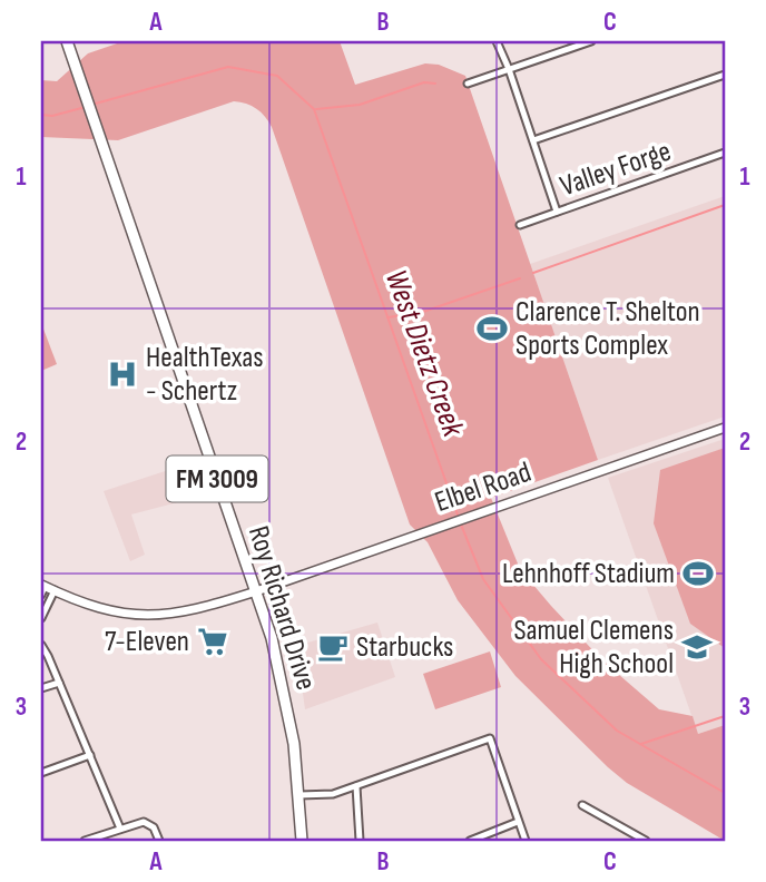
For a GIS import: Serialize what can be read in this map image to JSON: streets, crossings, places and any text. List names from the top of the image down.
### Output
{
  "streets": {
    "main road": ["FM 3009", "Roy Richard Drive"],
    "street": ["Valley Forge", "Elbel Road"]
  },
  "crossings": [
    ["Elbel Road", "Roy Richard Drive"]
  ],
  "water": ["West Dietz Creek"],
  "places": {
    "sports": ["Clarence T. Shelton Sports Complex", "Lehnhoff Stadium"],
    "hospital": ["HealthTexas - Schertz"],
    "supermarket": ["7-Eleven"],
    "cafe": ["Starbucks"],
    "school or university": ["Samuel Clemens High School"]
  },
  "grid": {
    "columns": ["A", "B", "C"],
    "rows": ["1", "2", "3"]
  }
}
